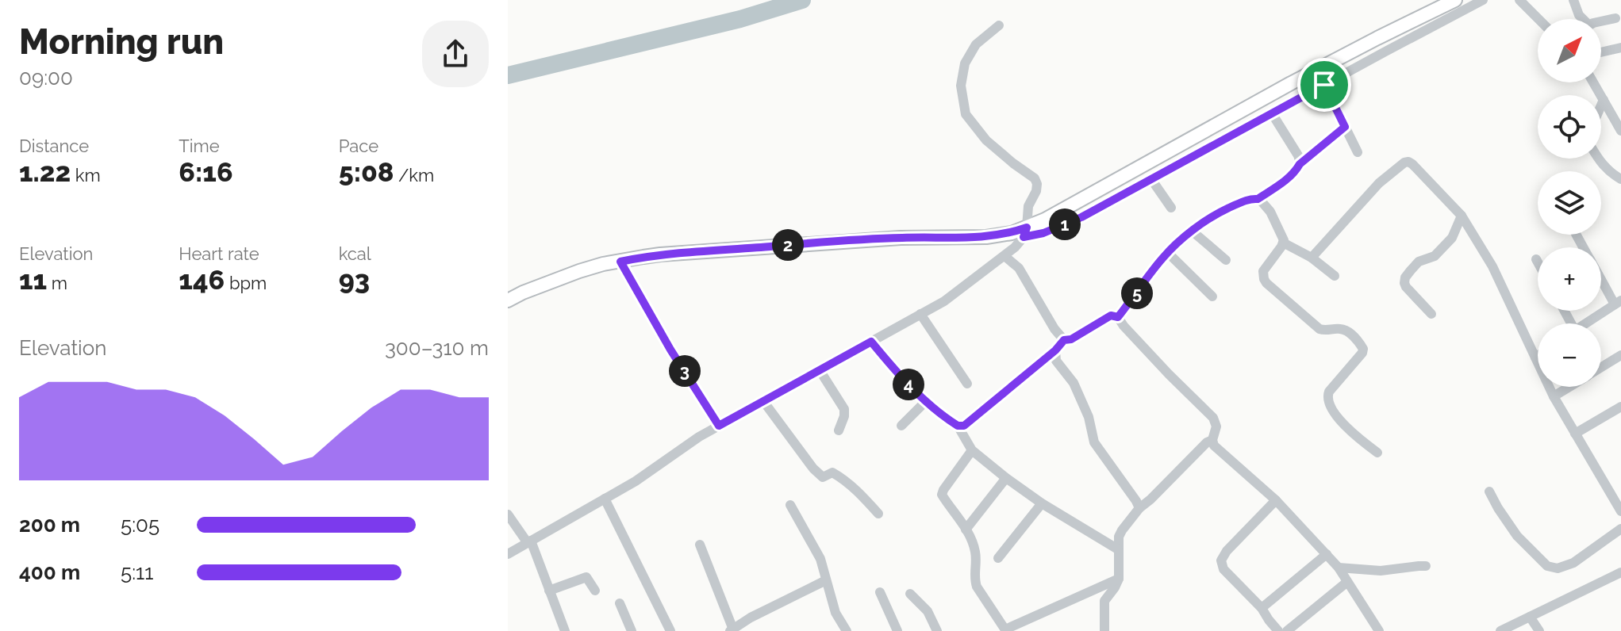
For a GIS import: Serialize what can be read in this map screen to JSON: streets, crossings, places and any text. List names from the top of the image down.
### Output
{
  "north": "top right",
  "page": {
    "heading": ["Morning run", "09:00"],
    "map_buttons": ["+", "−"],
    "stats": [
      ["Distance", "1.22 km"],
      ["Time", "6:16"],
      ["Pace", "5:08 /km"],
      ["Elevation", "11 m"],
      ["Heart rate", "146 bpm"],
      ["kcal", "93"]
    ],
    "pins": [
      "1",
      "2",
      "5",
      "3",
      "4"
    ],
    "chart": ["Elevation", "300–310 m"],
    "list": [
      {
        "name": "200 m",
        "note": "5:05"
      },
      {
        "name": "400 m",
        "note": "5:11"
      }
    ]
  }
}
